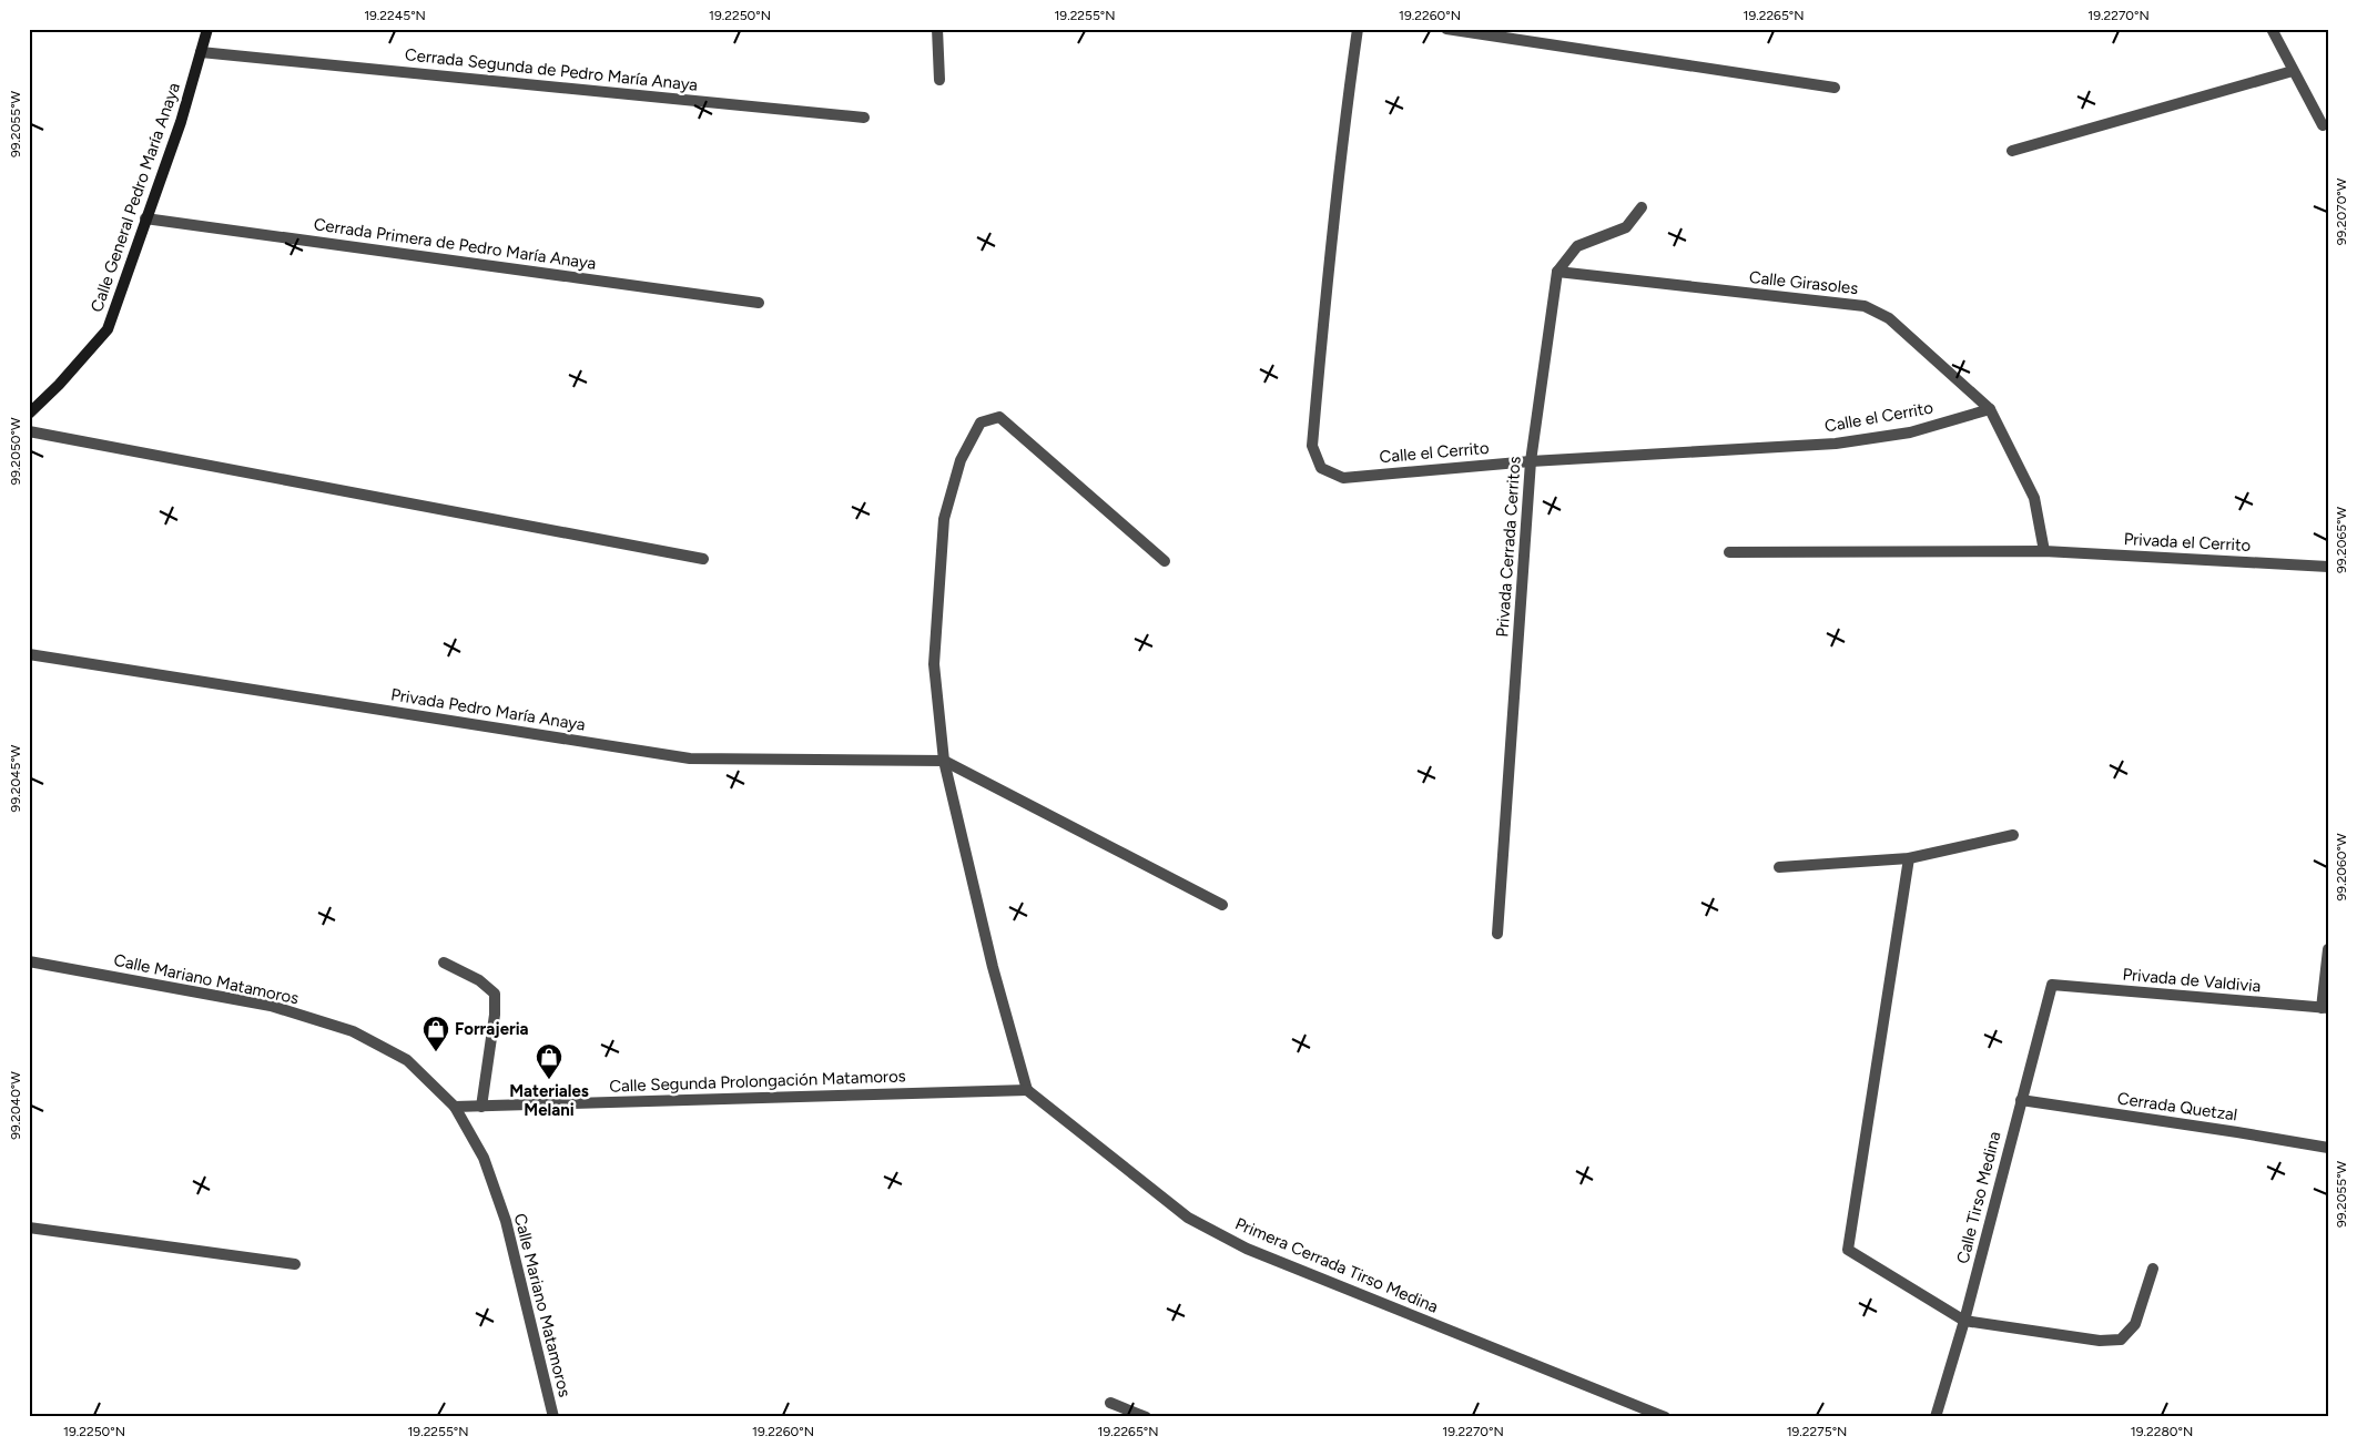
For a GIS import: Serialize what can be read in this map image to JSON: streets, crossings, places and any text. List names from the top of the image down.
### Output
{
  "streets": {
    "main road": ["Calle General Pedro María Anaya"],
    "street": [
      "Cerrada Segunda de Pedro María Anaya",
      "Cerrada Primera de Pedro María Anaya",
      "Calle Girasoles",
      "Calle el Cerrito",
      "Privada el Cerrito",
      "Privada Cerrada Cerritos",
      "Privada Pedro María Anaya",
      "Calle Mariano Matamoros",
      "Privada de Valdivia",
      "Calle Segunda Prolongación Matamoros",
      "Cerrada Quetzal",
      "Calle Tirso Medina",
      "Primera Cerrada Tirso Medina"
    ]
  },
  "crossings": [
    ["Cerrada Segunda de Pedro María Anaya", "Calle General Pedro María Anaya"],
    ["Calle General Pedro María Anaya", "Cerrada Primera de Pedro María Anaya"],
    ["Calle Girasoles", "Calle el Cerrito"],
    ["Calle Girasoles", "Privada el Cerrito"],
    ["Calle Girasoles", "Privada Cerrada Cerritos"],
    ["Calle el Cerrito", "Privada Cerrada Cerritos"],
    ["Calle Mariano Matamoros", "Calle Segunda Prolongación Matamoros"],
    ["Privada de Valdivia", "Calle Tirso Medina"],
    ["Calle Segunda Prolongación Matamoros", "Primera Cerrada Tirso Medina"],
    ["Cerrada Quetzal", "Calle Tirso Medina"]
  ],
  "places": {
    "shop": ["Forrajeria", "Materiales Melani"]
  },
  "coordinates": [
    "19.2245°N",
    "19.2250°N",
    "19.2255°N",
    "19.2260°N",
    "19.2265°N",
    "19.2270°N",
    "99.2055°W",
    "99.2070°W",
    "99.2050°W",
    "99.2065°W",
    "99.2045°W",
    "99.2060°W",
    "99.2040°W",
    "19.2275°N",
    "19.2280°N"
  ]
}
